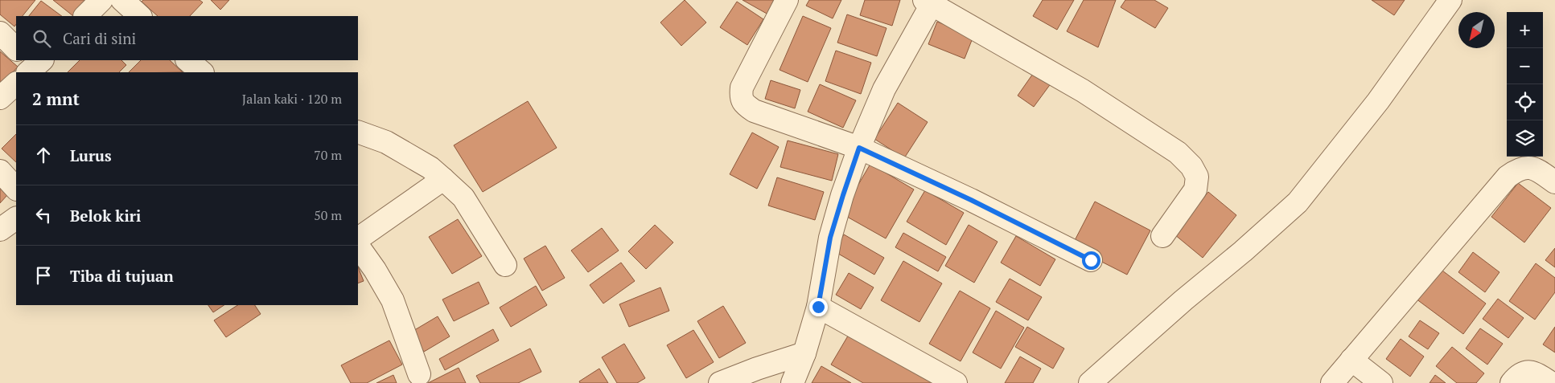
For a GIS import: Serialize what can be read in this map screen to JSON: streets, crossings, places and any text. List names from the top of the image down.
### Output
{
  "north": "bottom left",
  "page": {
    "map_buttons": ["+", "−"],
    "search": "Cari di sini",
    "heading": ["2 mnt", "Jalan kaki · 120 m"],
    "list": [
      ["Lurus", "70 m"],
      ["Belok kiri", "50 m"],
      "Tiba di tujuan"
    ]
  }
}
